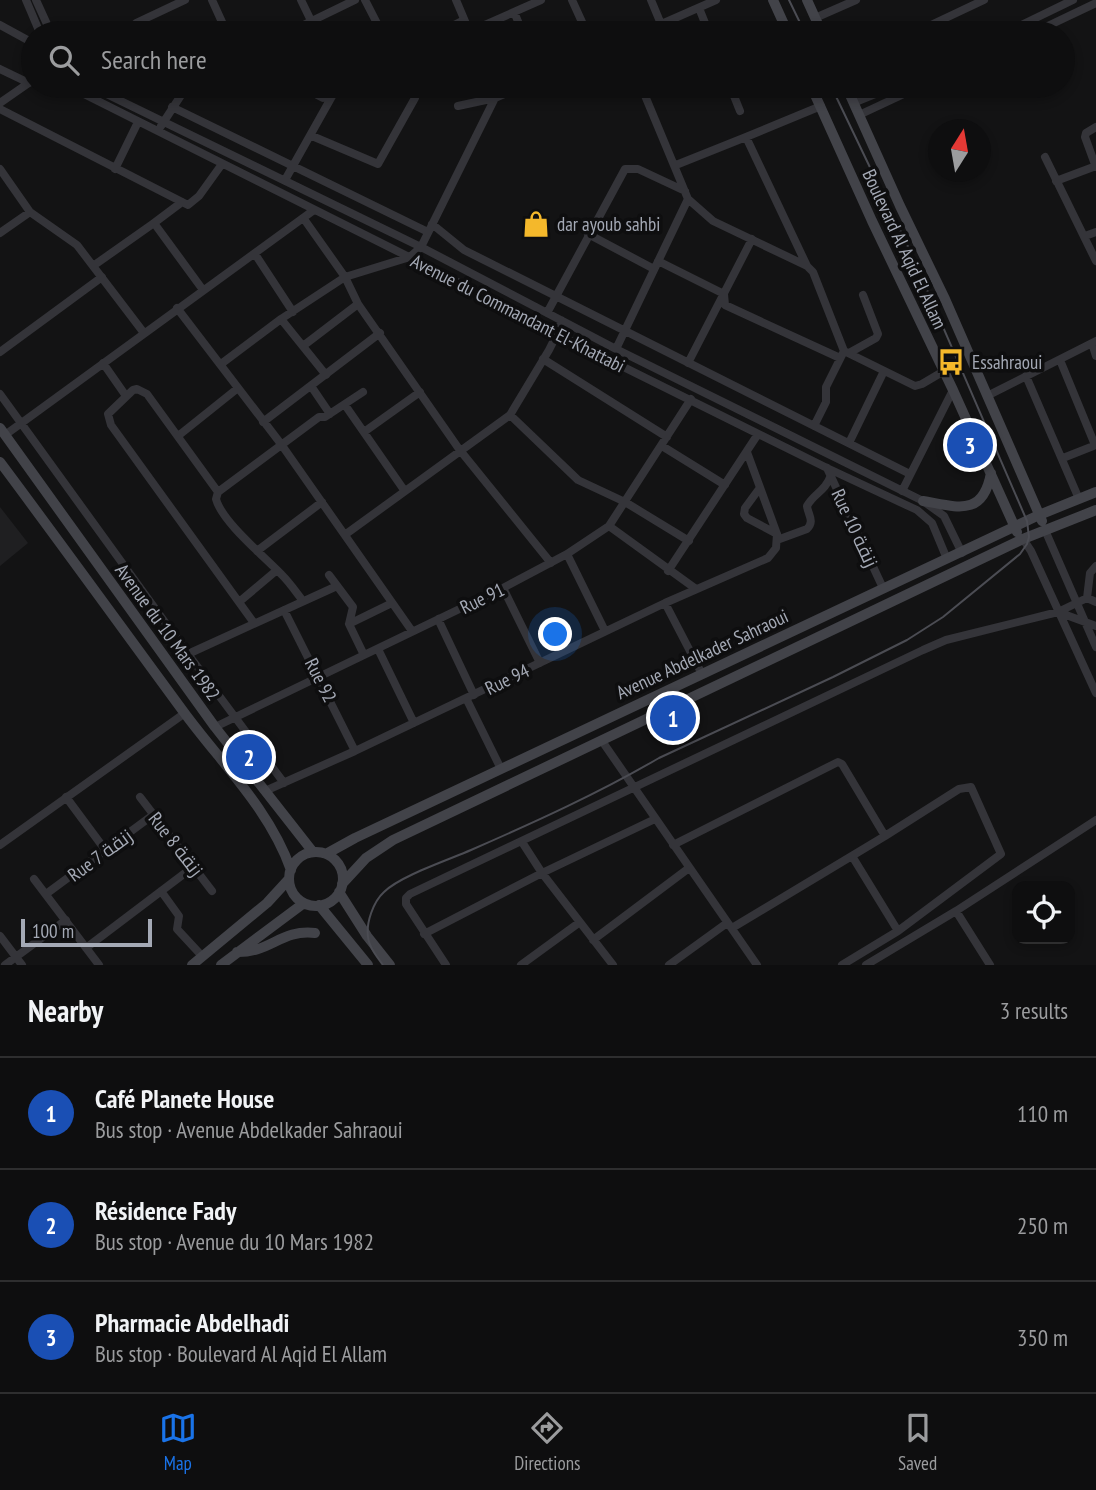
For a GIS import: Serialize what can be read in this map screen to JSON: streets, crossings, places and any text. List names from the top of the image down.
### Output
{
  "streets": {
    "main road": ["Boulevard Al Aqid El Allam", "Avenue du 10 Mars 1982", "Avenue Abdelkader Sahraoui"],
    "street": [
      "Avenue du Commandant El-Khattabi",
      "Rue 10 زنقة",
      "Rue 91",
      "Rue 94",
      "Rue 92",
      "Rue 8 زنقة",
      "Rue 7 زنقة"
    ]
  },
  "crossings": [
    ["Boulevard Al Aqid El Allam", "Avenue Abdelkader Sahraoui"],
    ["Avenue du Commandant El-Khattabi", "Rue 10 زنقة"],
    ["Avenue du Commandant El-Khattabi", "Rue 91"],
    ["Avenue du Commandant El-Khattabi", "Avenue Abdelkader Sahraoui"],
    ["Rue 10 زنقة", "Avenue Abdelkader Sahraoui"],
    ["Rue 91", "Avenue du 10 Mars 1982"],
    ["Rue 91", "Rue 92"],
    ["Avenue du 10 Mars 1982", "Avenue Abdelkader Sahraoui"],
    ["Avenue du 10 Mars 1982", "Rue 94"],
    ["Rue 94", "Rue 92"],
    ["Rue 8 زنقة", "Rue 7 زنقة"]
  ],
  "places": {
    "shop": ["dar ayoub sahbi"],
    "bus stop": ["Essahraoui"]
  },
  "scale_bar": "100 m",
  "north": "top",
  "page": {
    "search": "Search here",
    "pins": ["3", "1", "2"],
    "scale": "100 m",
    "heading": ["Nearby", "3 results"],
    "list": [
      {
        "mark": "1",
        "name": "Café Planete House",
        "note": "Bus stop · Avenue Abdelkader Sahraoui",
        "value": "110 m"
      },
      {
        "mark": "2",
        "name": "Résidence Fady",
        "note": "Bus stop · Avenue du 10 Mars 1982",
        "value": "250 m"
      },
      {
        "mark": "3",
        "name": "Pharmacie Abdelhadi",
        "note": "Bus stop · Boulevard Al Aqid El Allam",
        "value": "350 m"
      }
    ],
    "nav": ["Map", "Directions", "Saved"]
  }
}
